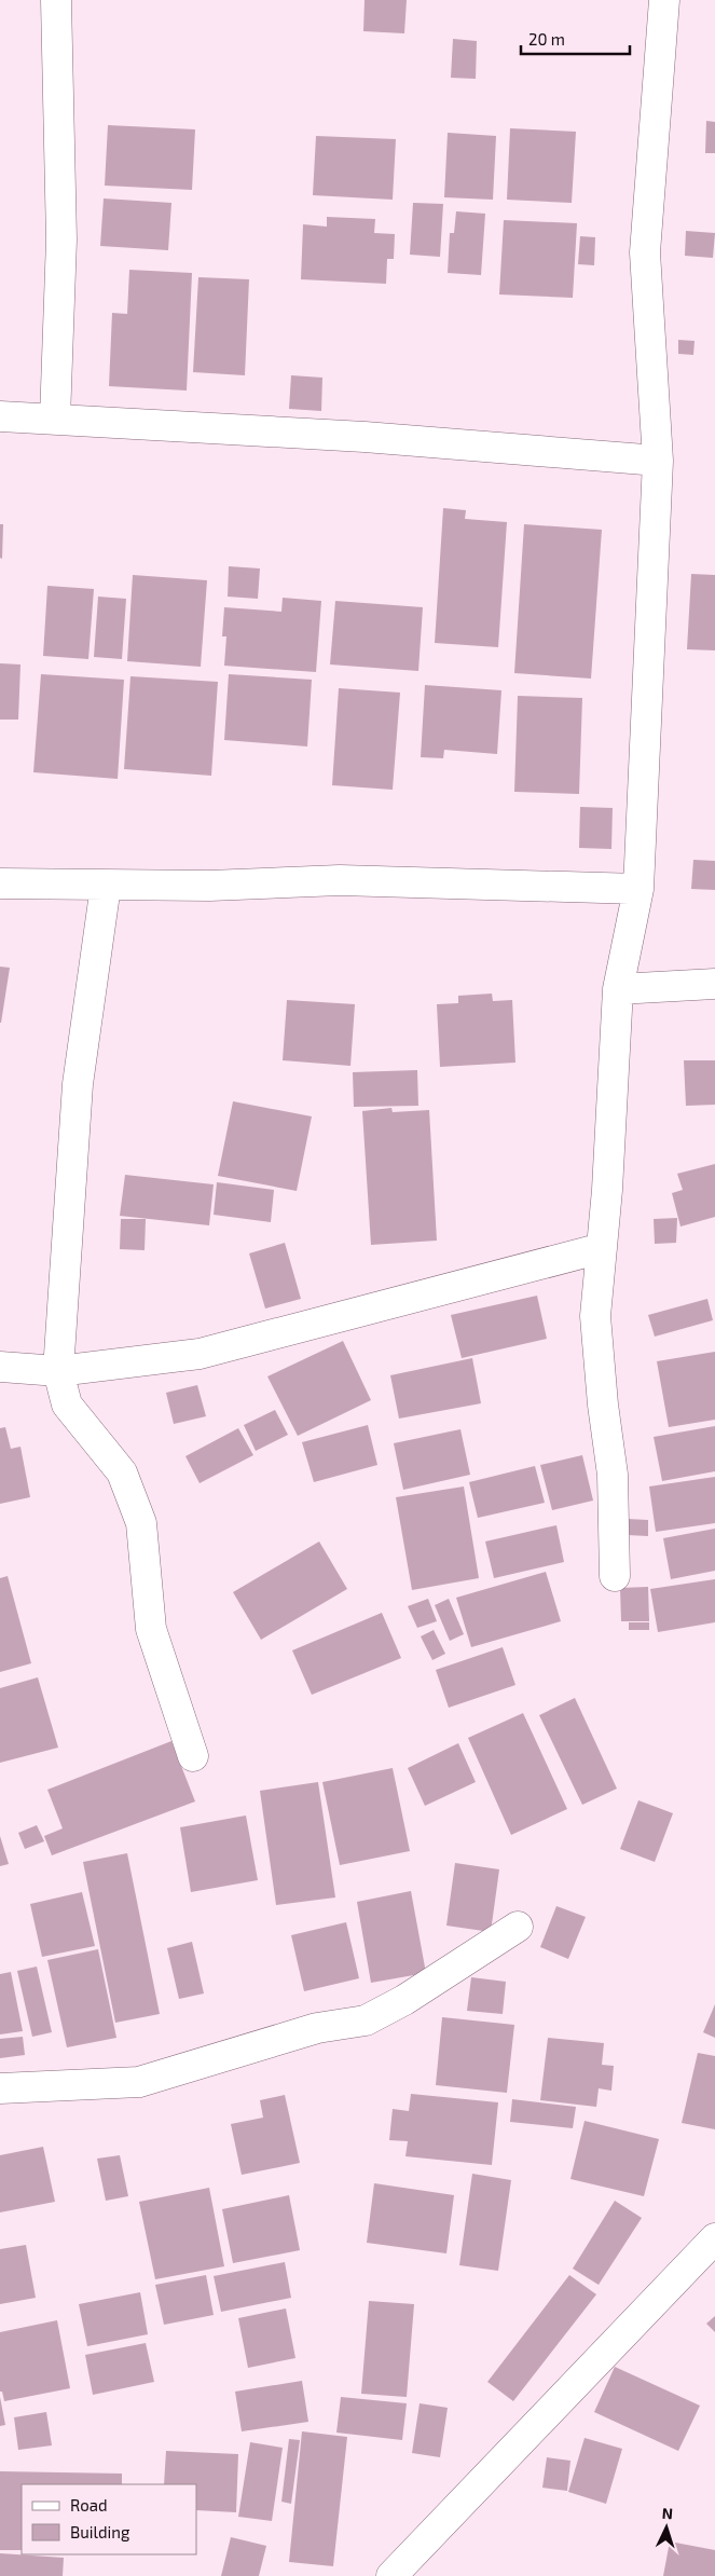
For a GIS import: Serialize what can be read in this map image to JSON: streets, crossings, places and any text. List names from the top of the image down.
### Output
{
  "legend": ["Road", "Building"],
  "scale_bar": "20 m",
  "north": "top"
}
